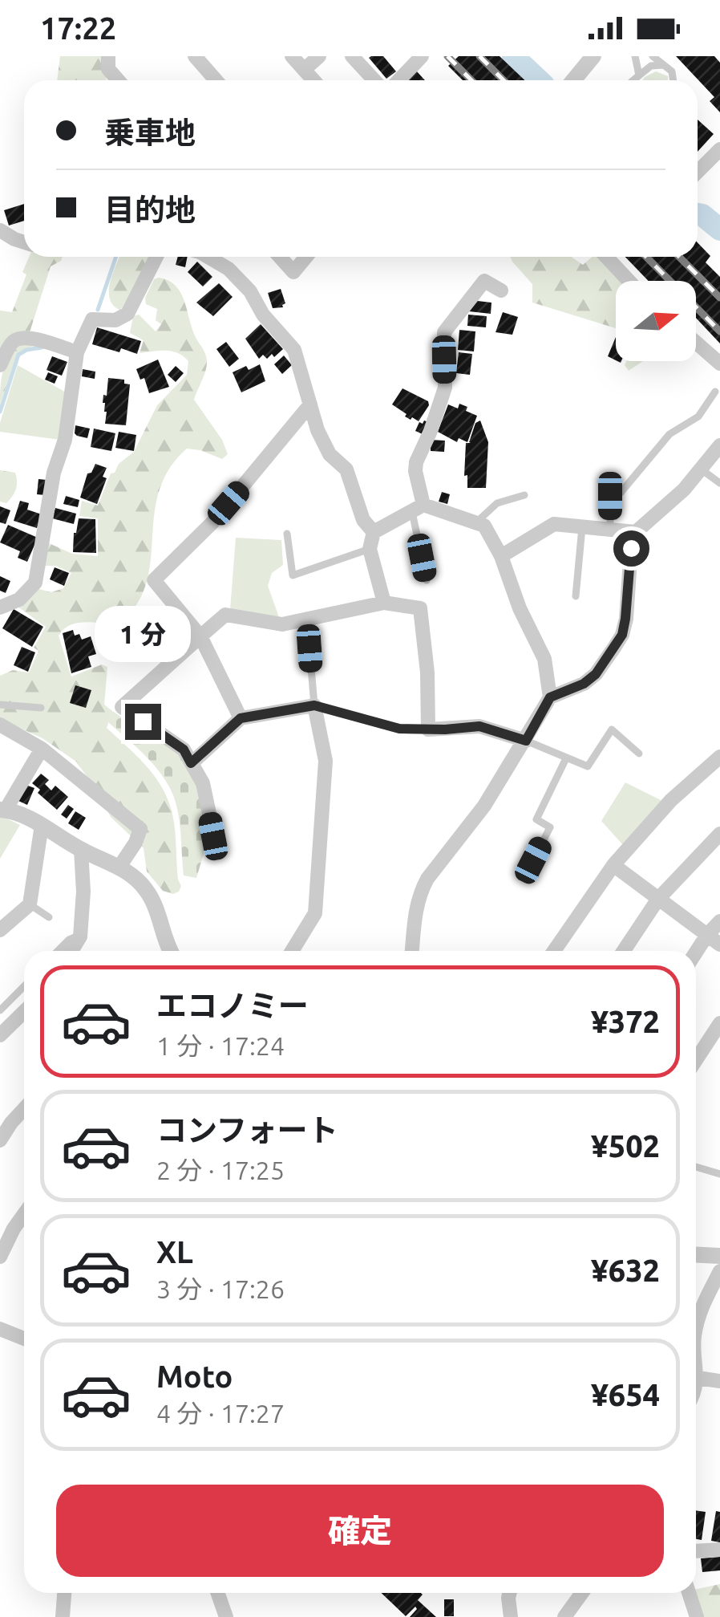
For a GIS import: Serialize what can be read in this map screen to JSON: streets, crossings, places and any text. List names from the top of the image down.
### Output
{
  "north": "right",
  "page": {
    "status": "17:22",
    "banner": ["乗車地", "目的地"],
    "bubble": "1 分",
    "list": [
      {
        "name": "エコノミー",
        "note": "1 分 · 17:24",
        "value": "¥372"
      },
      {
        "name": "コンフォート",
        "note": "2 分 · 17:25",
        "value": "¥502"
      },
      {
        "name": "XL",
        "note": "3 分 · 17:26",
        "value": "¥632"
      },
      {
        "name": "Moto",
        "note": "4 分 · 17:27",
        "value": "¥654"
      }
    ],
    "buttons": "確定"
  }
}
